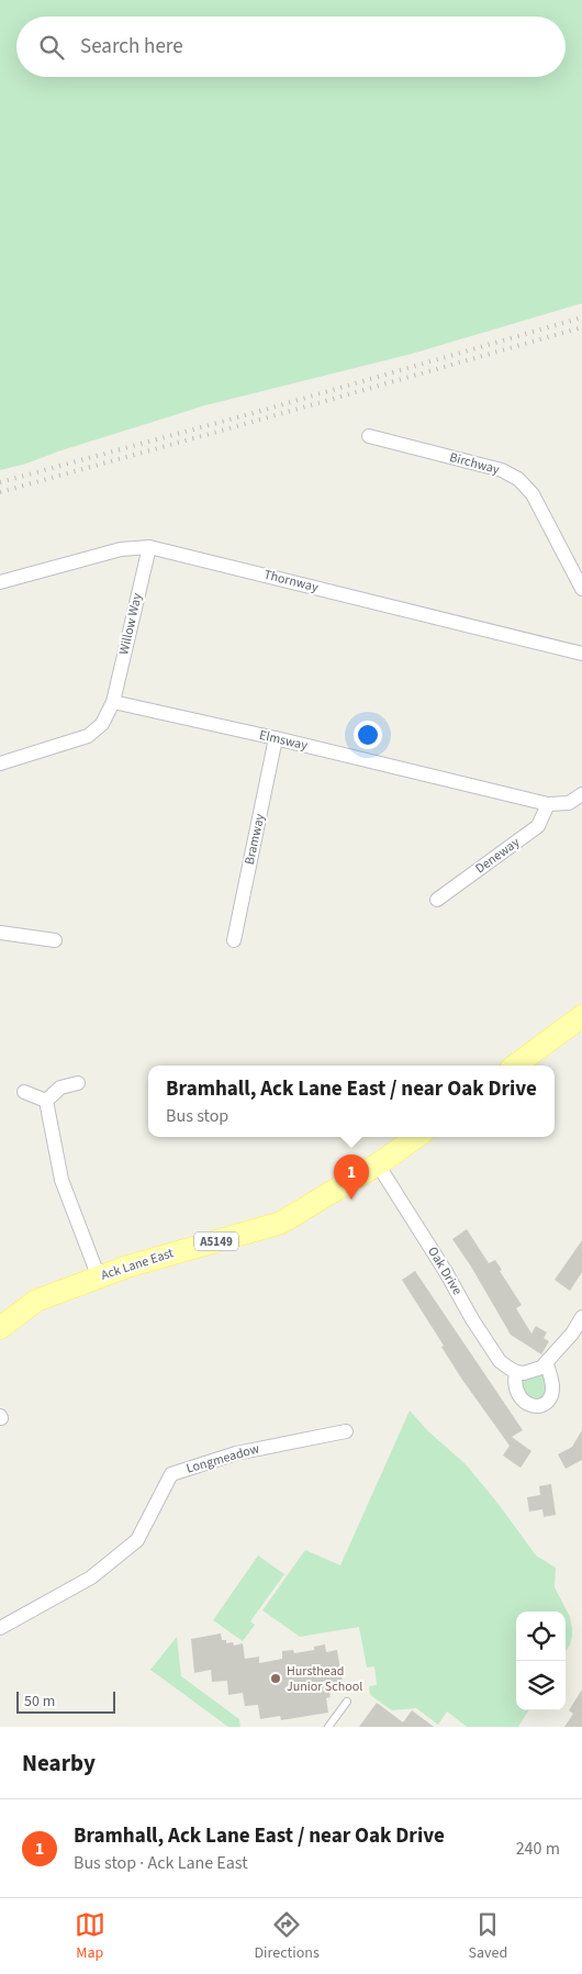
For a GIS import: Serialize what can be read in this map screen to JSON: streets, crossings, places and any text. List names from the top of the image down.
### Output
{
  "streets": {
    "main road": ["A5149", "Ack Lane East"],
    "street": [
      "Birchway",
      "Thornway",
      "Willow Way",
      "Elmsway",
      "Bramway",
      "Deneway",
      "Oak Drive",
      "Longmeadow"
    ]
  },
  "crossings": [
    ["Thornway", "Willow Way"],
    ["Willow Way", "Elmsway"],
    ["Elmsway", "Bramway"],
    ["Elmsway", "Deneway"],
    ["Ack Lane East", "Oak Drive"]
  ],
  "places": ["Hursthead Junior School"],
  "scale_bar": "50 m",
  "page": {
    "search": "Search here",
    "popup": ["Bramhall, Ack Lane East / near Oak Drive", "Bus stop"],
    "pins": "1",
    "scale": "50 m",
    "heading": "Nearby",
    "list": [
      {
        "mark": "1",
        "name": "Bramhall, Ack Lane East / near Oak Drive",
        "note": "Bus stop · Ack Lane East",
        "value": "240 m"
      }
    ],
    "nav": ["Map", "Directions", "Saved"]
  }
}
